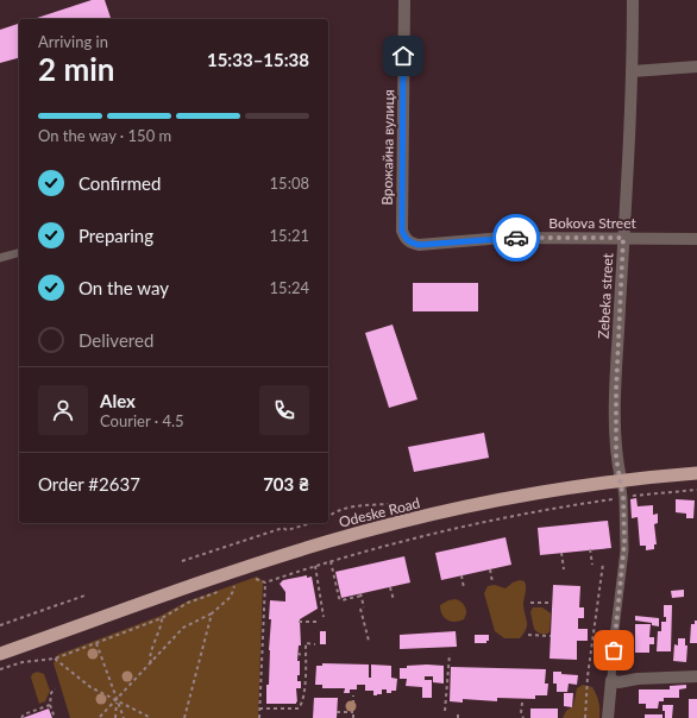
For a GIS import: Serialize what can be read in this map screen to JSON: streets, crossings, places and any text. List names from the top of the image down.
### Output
{
  "streets": {
    "highway": ["Odeske Road"],
    "street": ["Врожайна вулиця", "Bokova Street", "Zebeka street"]
  },
  "crossings": [
    ["Врожайна вулиця", "Bokova Street"],
    ["Bokova Street", "Zebeka street"],
    ["Zebeka street", "Odeske Road"]
  ],
  "page": {
    "heading": ["2 min", "Arriving in", "15:33–15:38"],
    "panel": [
      "Alex",
      "Courier · 4.5",
      "Order #2637",
      "703 ₴"
    ],
    "bar": "On the way · 150 m",
    "list": [
      ["Confirmed", "15:08"],
      ["Preparing", "15:21"],
      ["On the way", "15:24"],
      "Delivered"
    ]
  }
}
